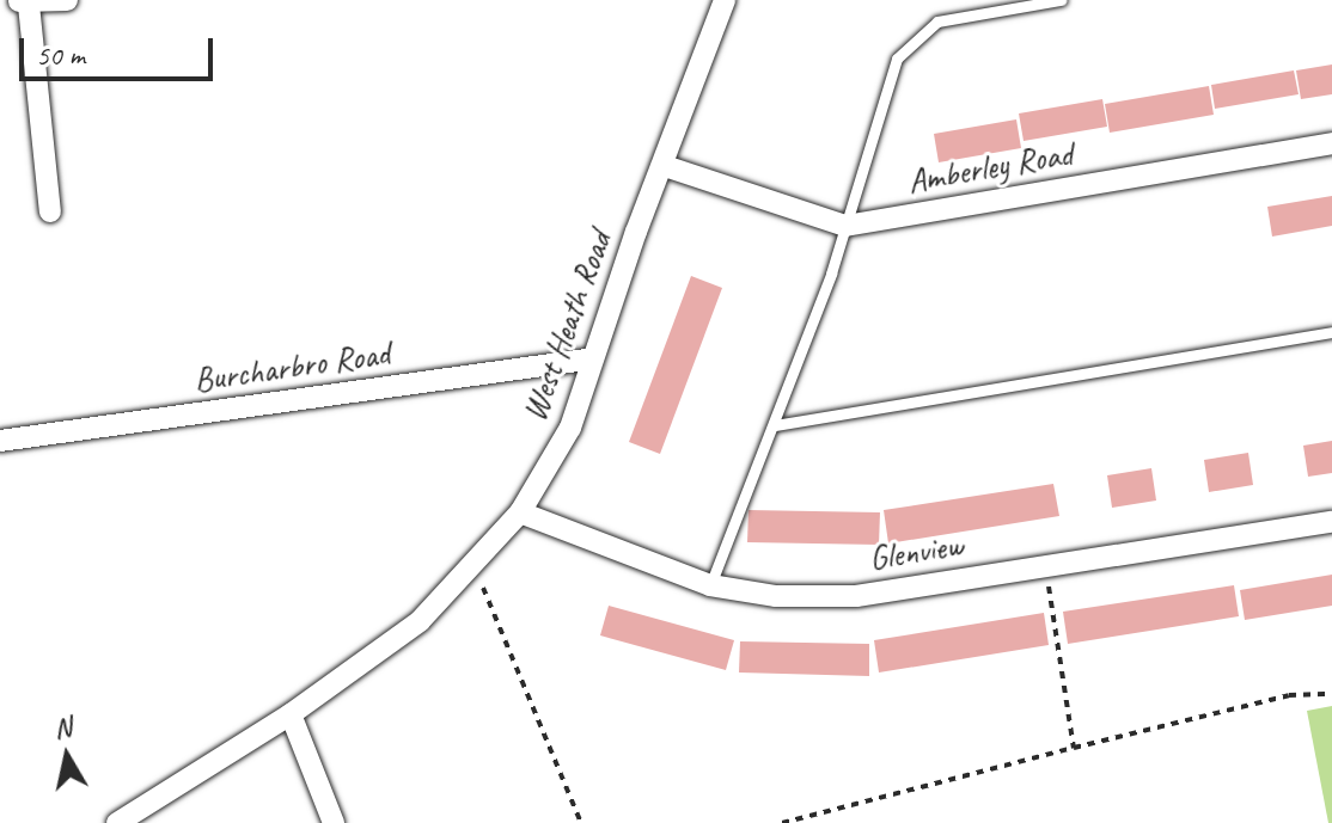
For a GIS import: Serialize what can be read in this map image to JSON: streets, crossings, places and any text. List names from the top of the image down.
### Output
{
  "streets": {
    "street": [
      "Amberley Road",
      "West Heath Road",
      "Burcharbro Road",
      "Glenview"
    ]
  },
  "crossings": [
    ["Amberley Road", "West Heath Road"],
    ["West Heath Road", "Burcharbro Road"],
    ["West Heath Road", "Glenview"]
  ],
  "scale_bar": "50 m",
  "north": "top"
}
